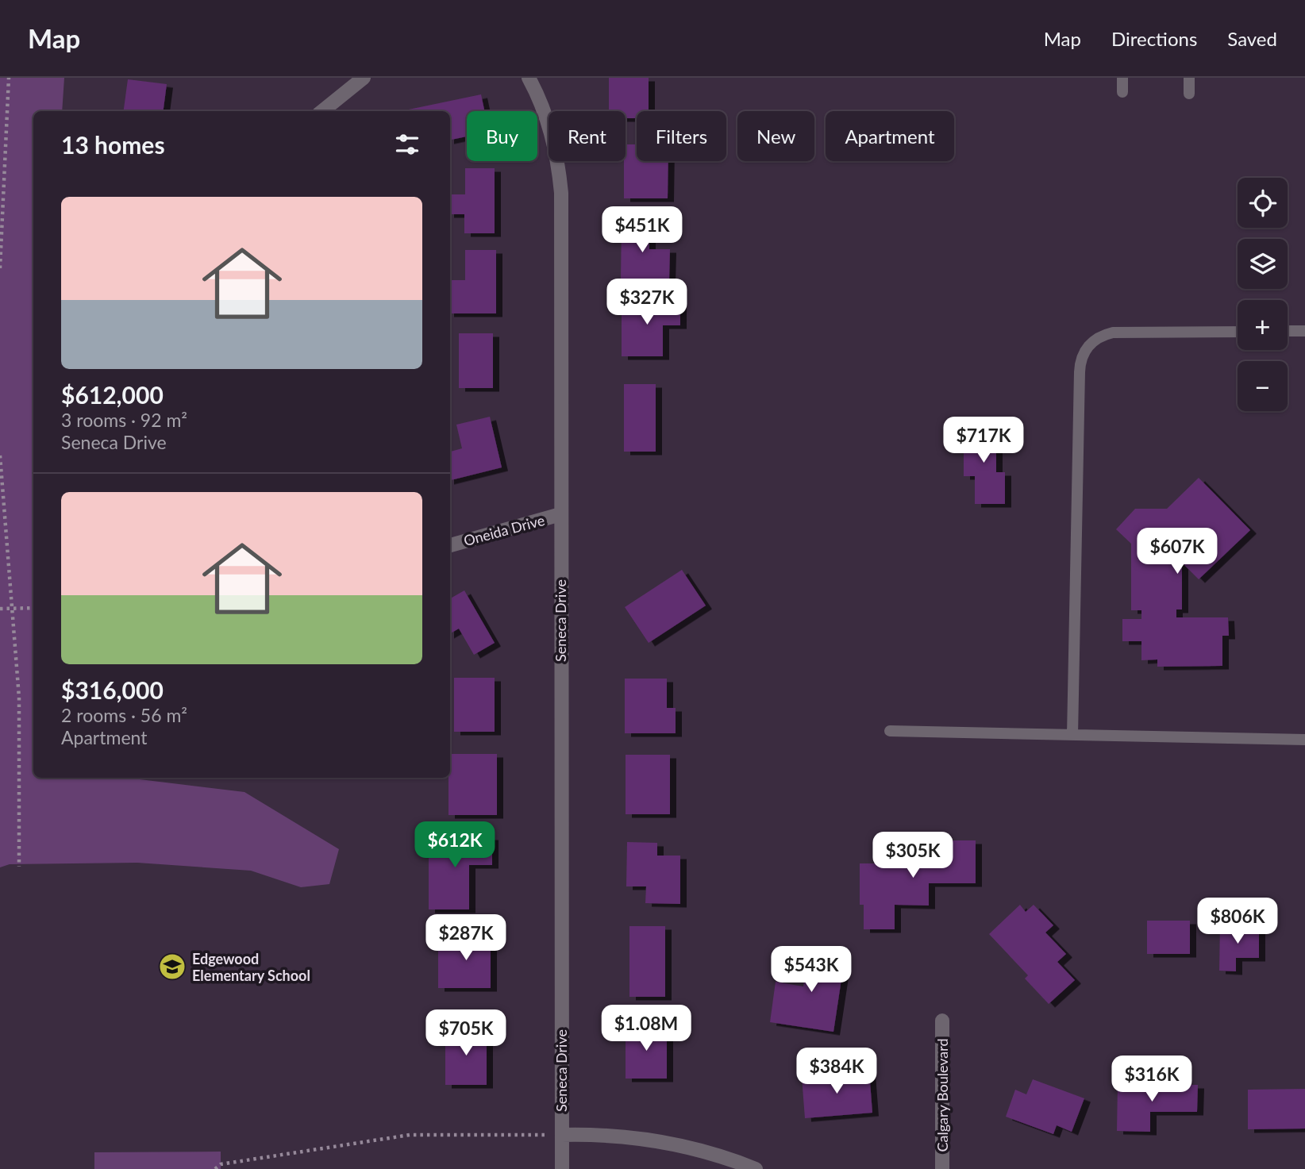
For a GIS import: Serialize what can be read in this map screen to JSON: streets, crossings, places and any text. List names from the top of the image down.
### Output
{
  "streets": {
    "street": ["Oneida Drive", "Seneca Drive", "Calgary Boulevard"]
  },
  "crossings": [
    ["Oneida Drive", "Seneca Drive"]
  ],
  "places": {
    "school or university": ["Edgewood Elementary School"]
  },
  "page": {
    "header": "Map",
    "nav": ["Map", "Directions", "Saved"],
    "chip": [
      "Buy",
      "Rent",
      "Filters",
      "New",
      "Apartment"
    ],
    "heading": "13 homes",
    "map_buttons": ["+", "−"],
    "list": [
      {
        "name": "$612,000",
        "note": "3 rooms · 92 m² · Seneca Drive"
      },
      {
        "name": "$316,000",
        "note": "2 rooms · 56 m² · Apartment"
      }
    ],
    "price": [
      "$451K",
      "$327K",
      "$717K",
      "$607K",
      "$612K",
      "$305K",
      "$806K",
      "$287K",
      "$543K",
      "$1.08M",
      "$705K",
      "$384K",
      "$316K"
    ]
  }
}
